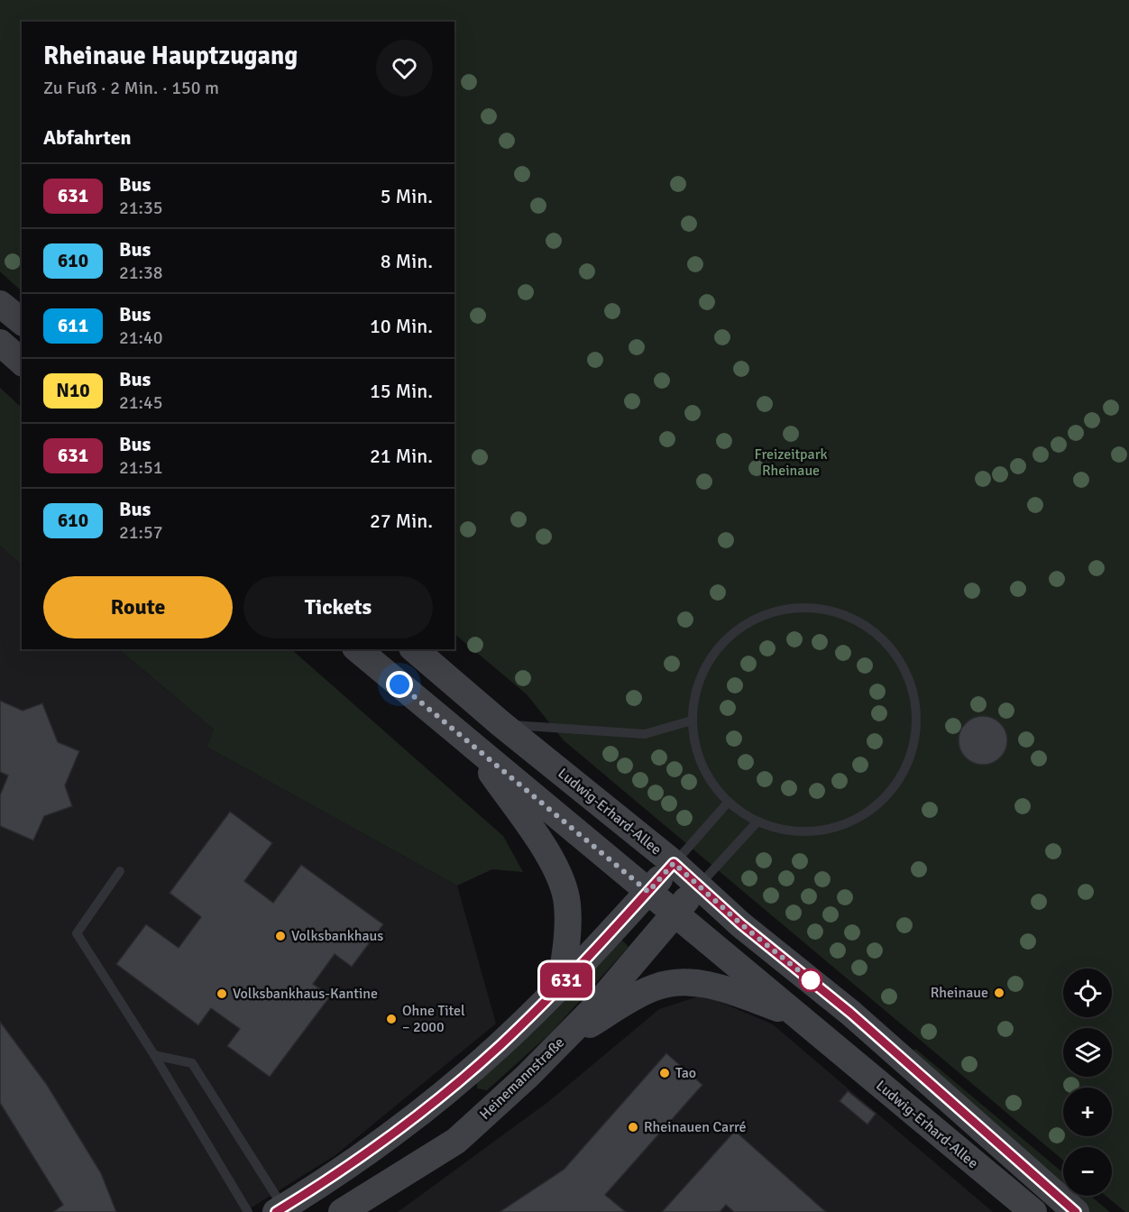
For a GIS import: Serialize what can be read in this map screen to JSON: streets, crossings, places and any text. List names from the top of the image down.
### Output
{
  "streets": {
    "main road": ["Ludwig-Erhard-Allee", "Heinemannstraße"]
  },
  "crossings": [
    ["Ludwig-Erhard-Allee", "Heinemannstraße"]
  ],
  "parks": ["Freizeitpark Rheinaue"],
  "places": [
    "Volksbankhaus",
    "Rheinaue",
    "Volksbankhaus-Kantine",
    "Ohne Titel – 2000",
    "Tao",
    "Rheinauen Carré"
  ],
  "lines": ["bus line 631"],
  "page": {
    "on_map": "631",
    "heading": [
      ["Rheinaue Hauptzugang", "Zu Fuß · 2 Min. · 150 m"],
      "Abfahrten"
    ],
    "list": [
      {
        "mark": "631",
        "name": "Bus",
        "note": "21:35",
        "value": "5 Min."
      },
      {
        "mark": "610",
        "name": "Bus",
        "note": "21:38",
        "value": "8 Min."
      },
      {
        "mark": "611",
        "name": "Bus",
        "note": "21:40",
        "value": "10 Min."
      },
      {
        "mark": "N10",
        "name": "Bus",
        "note": "21:45",
        "value": "15 Min."
      },
      {
        "mark": "631",
        "name": "Bus",
        "note": "21:51",
        "value": "21 Min."
      },
      {
        "mark": "610",
        "name": "Bus",
        "note": "21:57",
        "value": "27 Min."
      }
    ],
    "buttons": ["Route", "Tickets"],
    "map_buttons": ["+", "−"]
  }
}
